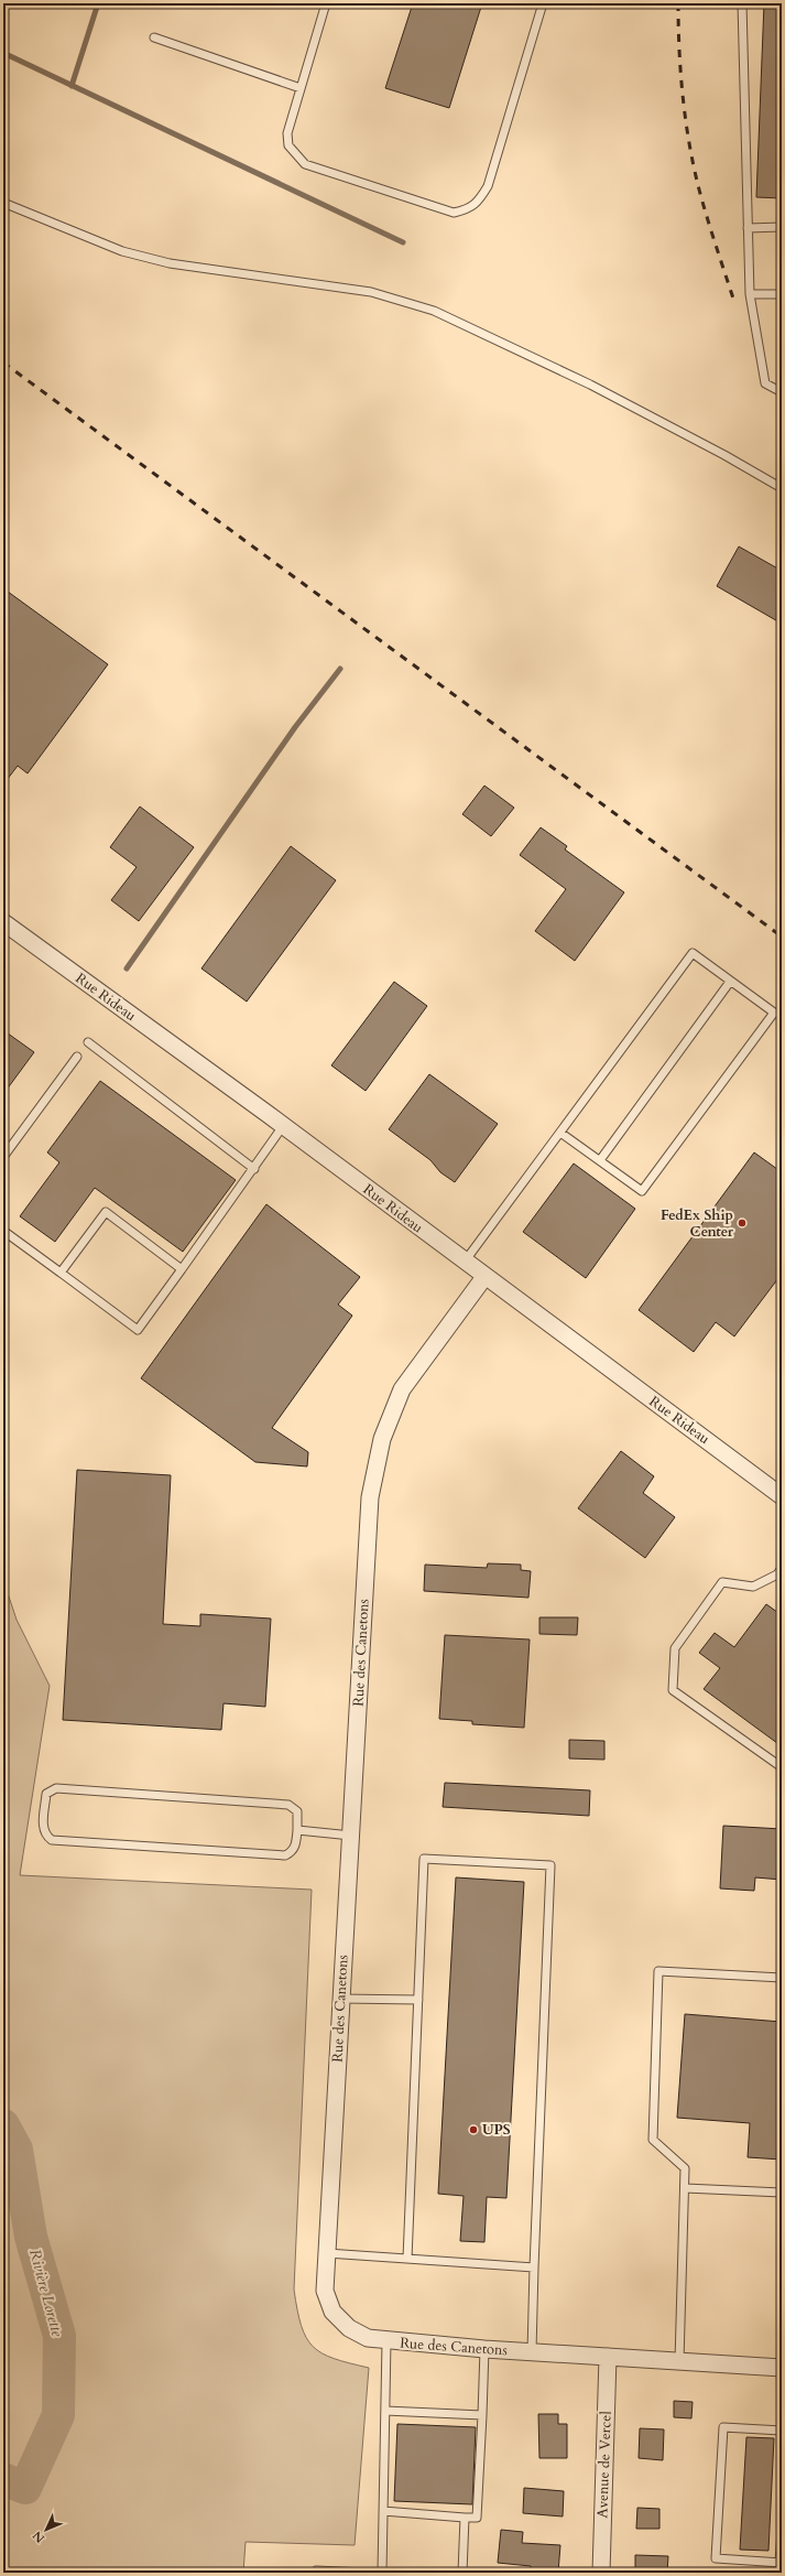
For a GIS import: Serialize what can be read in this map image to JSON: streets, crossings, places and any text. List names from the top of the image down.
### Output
{
  "streets": {
    "street": ["Rue Rideau", "Rue des Canetons", "Avenue de Vercel"]
  },
  "crossings": [
    ["Rue Rideau", "Rue des Canetons"],
    ["Rue des Canetons", "Avenue de Vercel"]
  ],
  "water": ["Rivière Lorette"],
  "places": ["FedEx Ship Center", "UPS"],
  "north": "bottom left"
}
